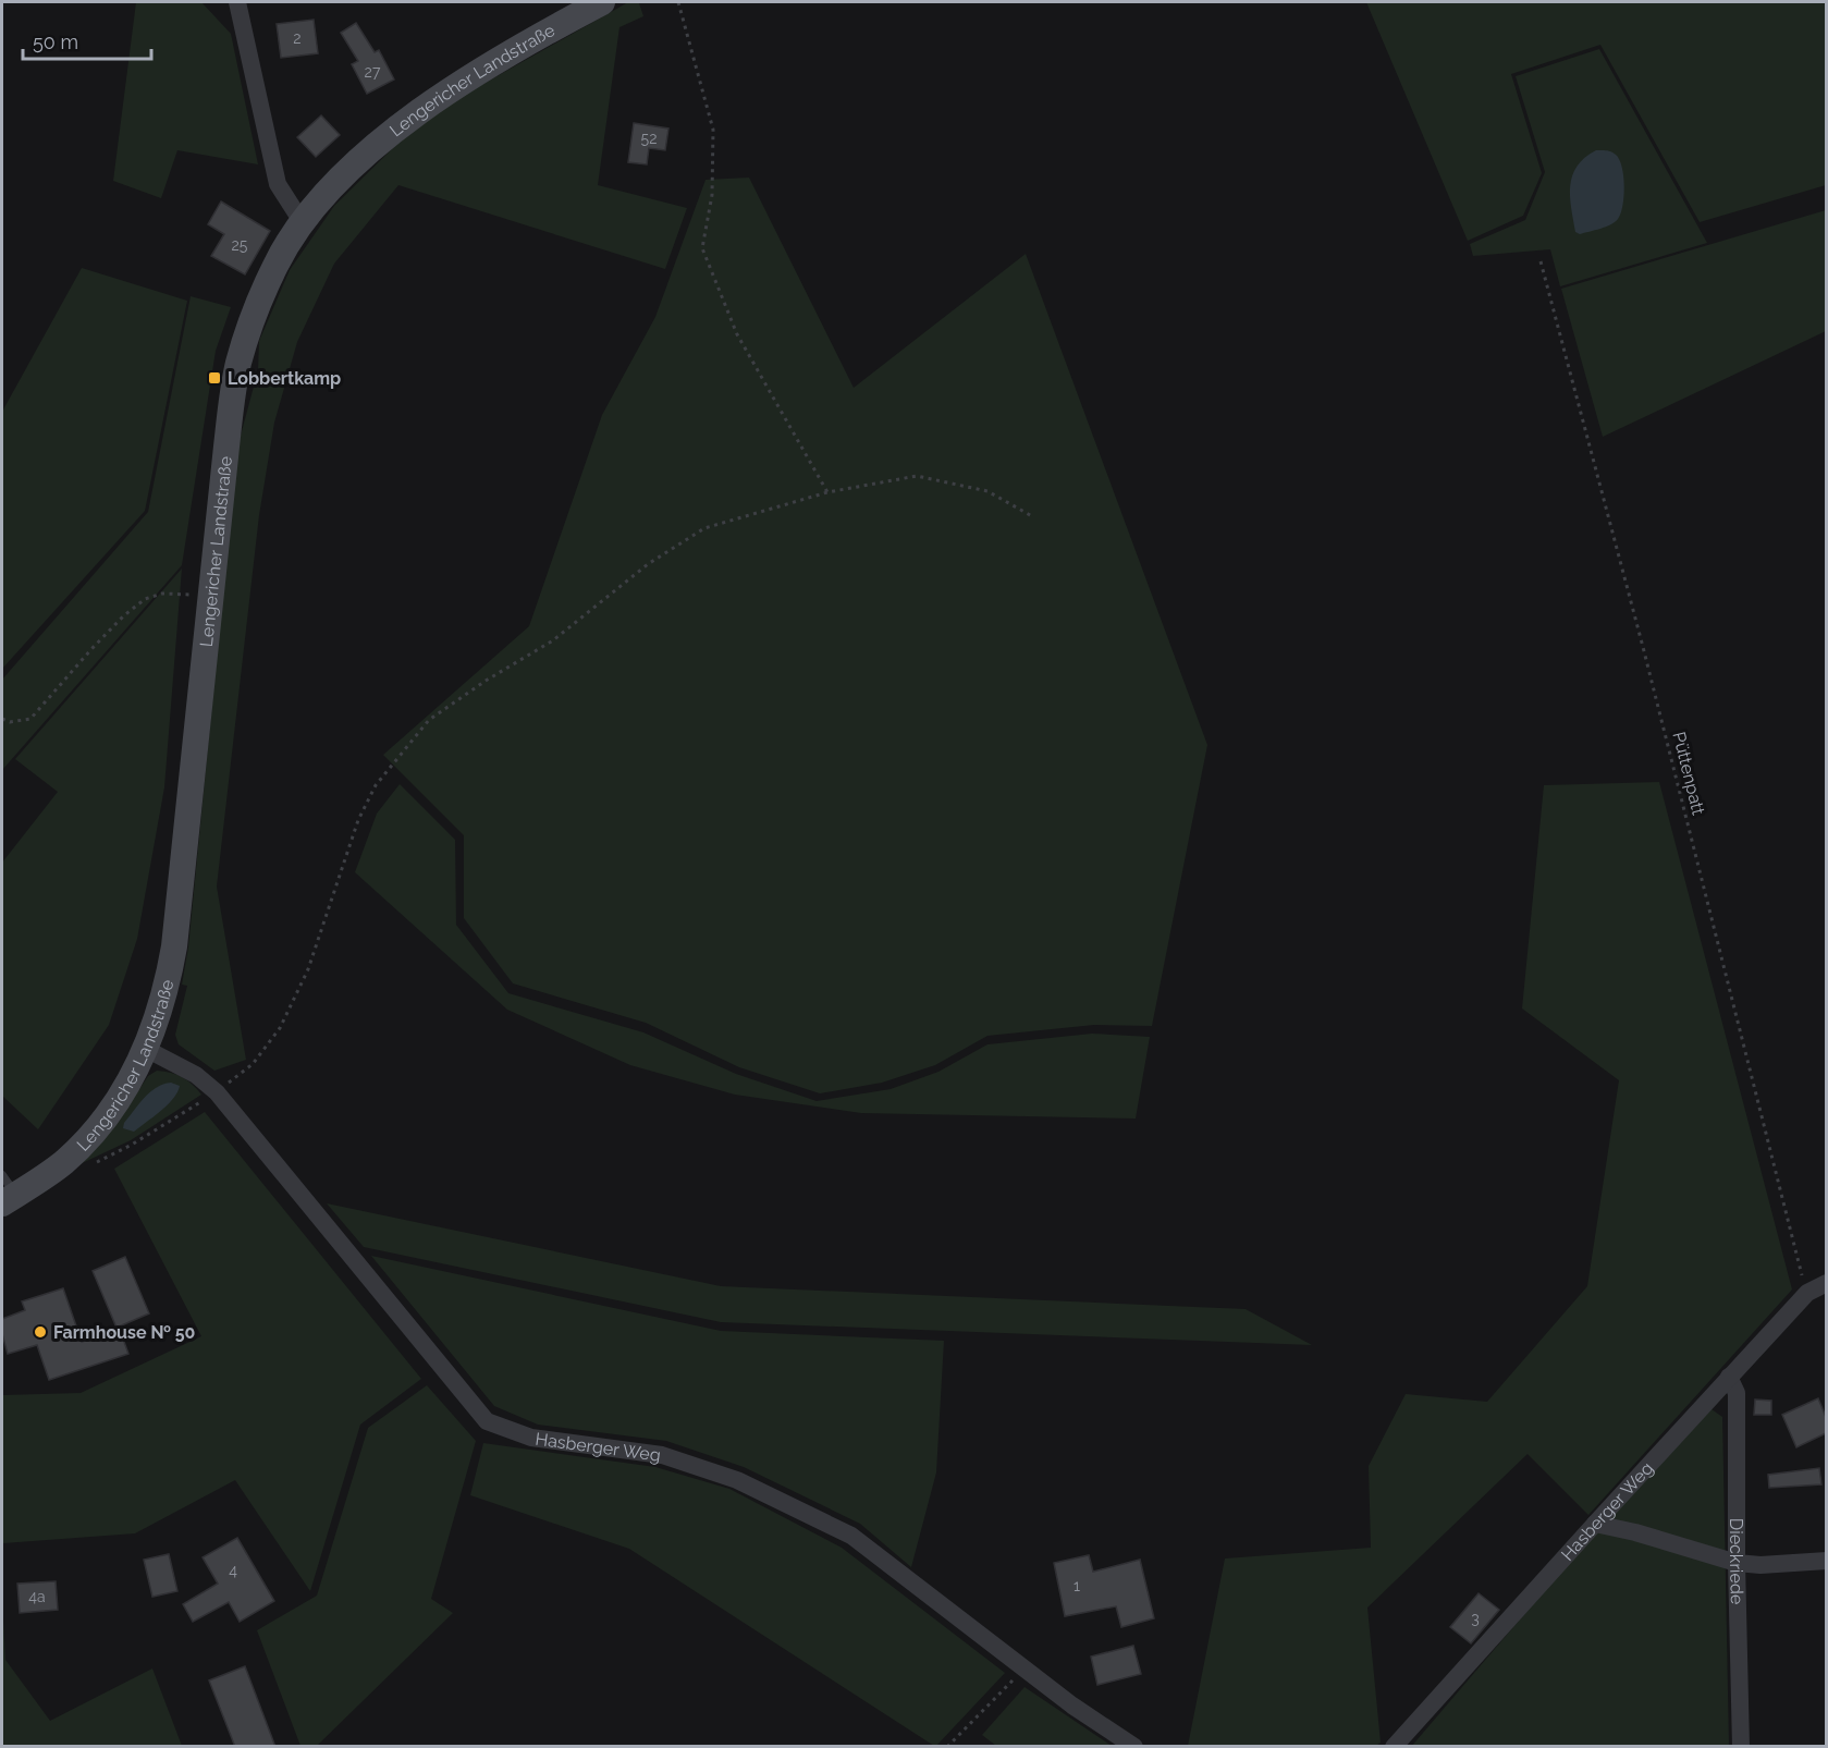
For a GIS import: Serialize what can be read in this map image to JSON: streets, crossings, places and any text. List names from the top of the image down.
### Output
{
  "streets": {
    "main road": ["Lengericher Landstraße"],
    "street": ["Hasberger Weg", "Dieckriede"],
    "path": ["Püttenpatt"]
  },
  "crossings": [
    ["Lengericher Landstraße", "Hasberger Weg"],
    ["Püttenpatt", "Hasberger Weg"],
    ["Hasberger Weg", "Dieckriede"]
  ],
  "places": {
    "transit": ["Lobbertkamp"],
    "other": ["Farmhouse № 50"]
  },
  "house_numbers": [
    "2",
    "27",
    "52",
    "25",
    "4",
    "1",
    "4a",
    "3"
  ],
  "scale_bar": "50 m"
}
